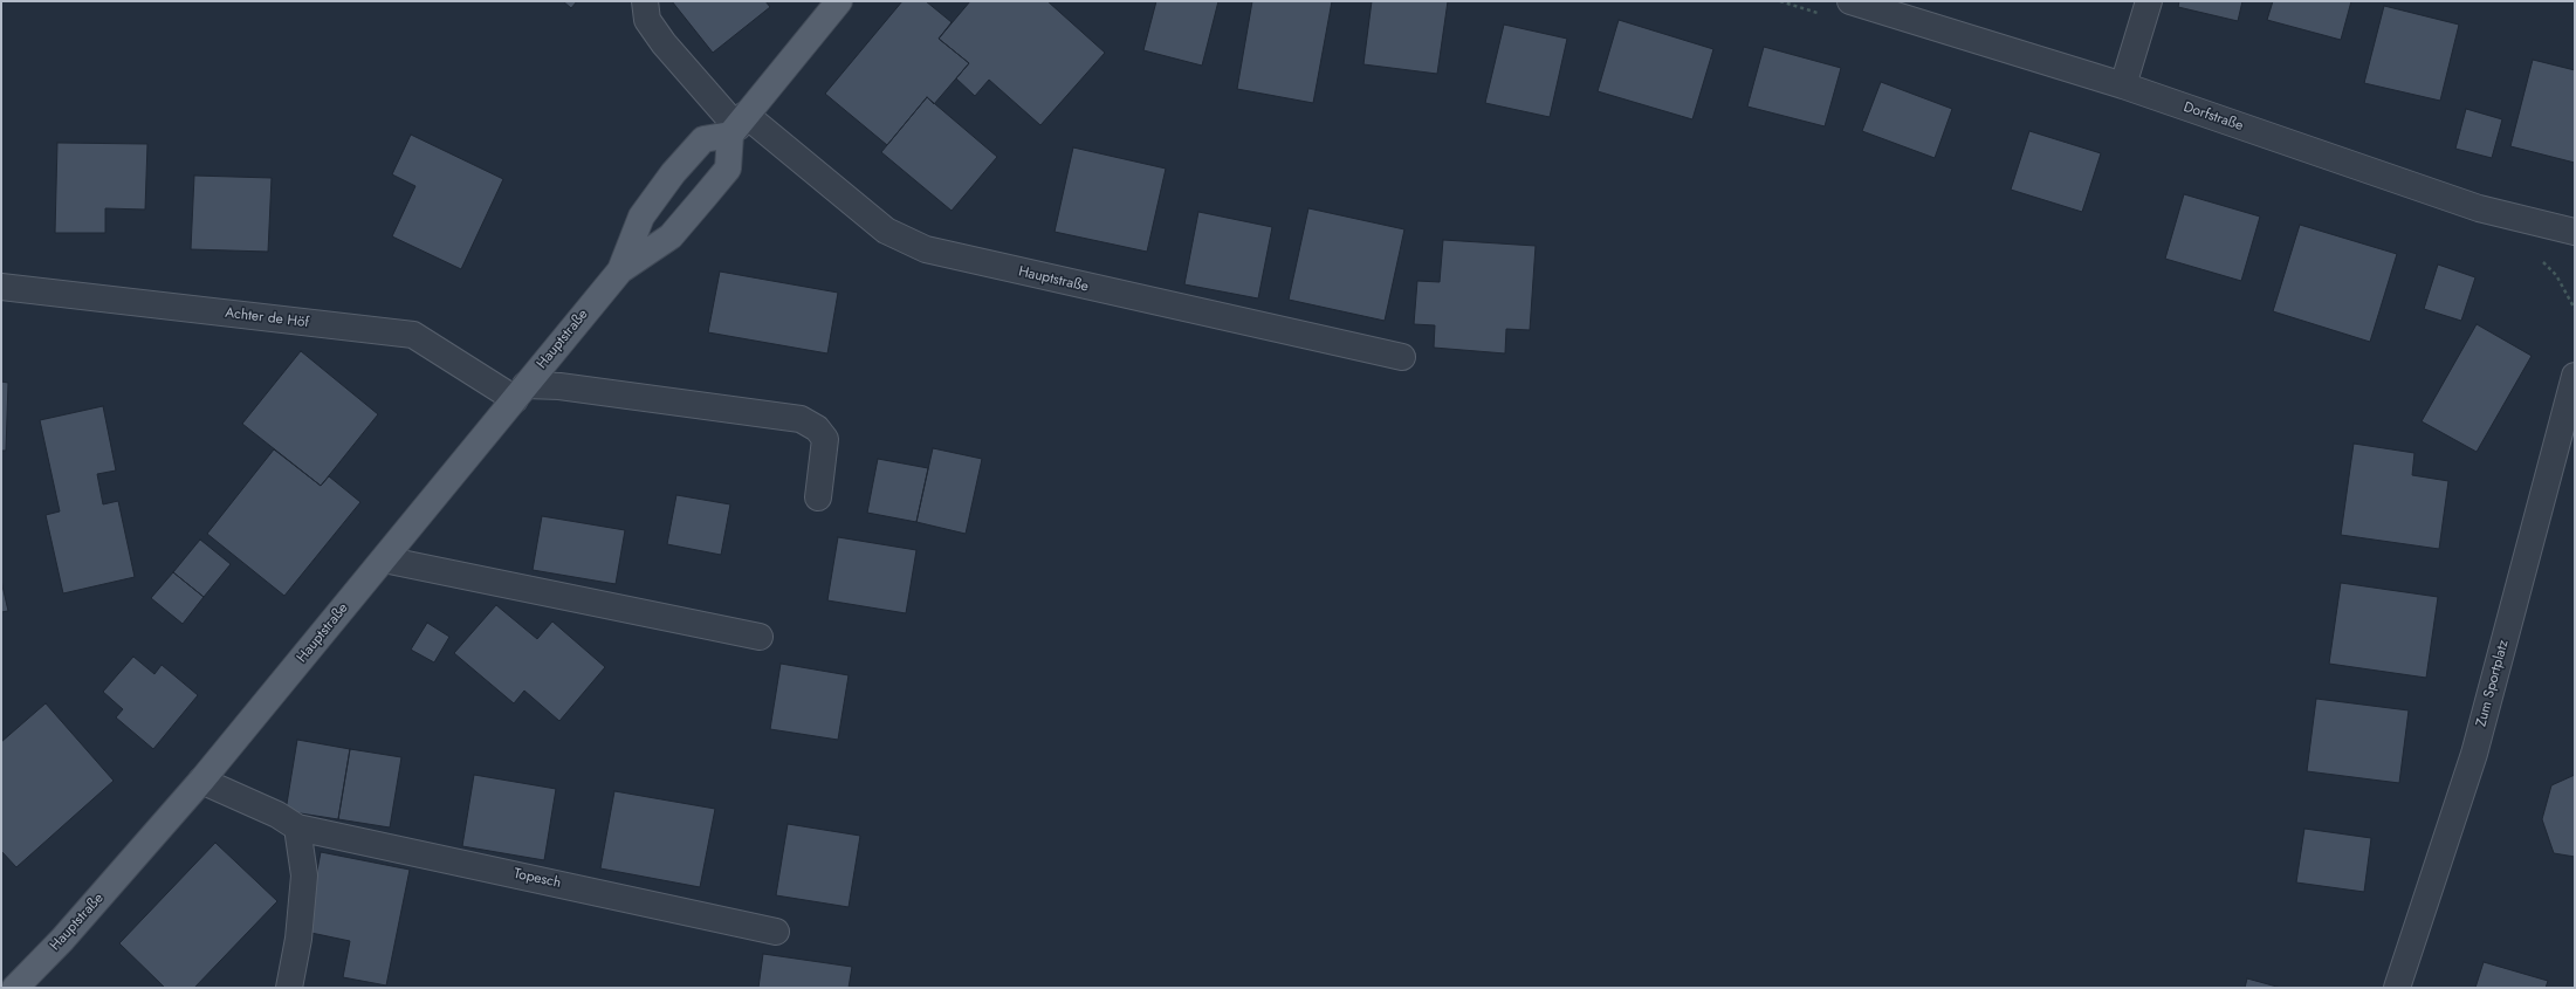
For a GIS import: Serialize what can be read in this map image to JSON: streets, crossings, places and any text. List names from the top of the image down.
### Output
{
  "streets": {
    "main road": ["Hauptstraße"],
    "street": [
      "Dorfstraße",
      "Achter de Höf",
      "Zum Sportplatz",
      "Topesch"
    ]
  },
  "crossings": [
    ["Hauptstraße", "Achter de Höf"],
    ["Hauptstraße", "Topesch"]
  ]
}
